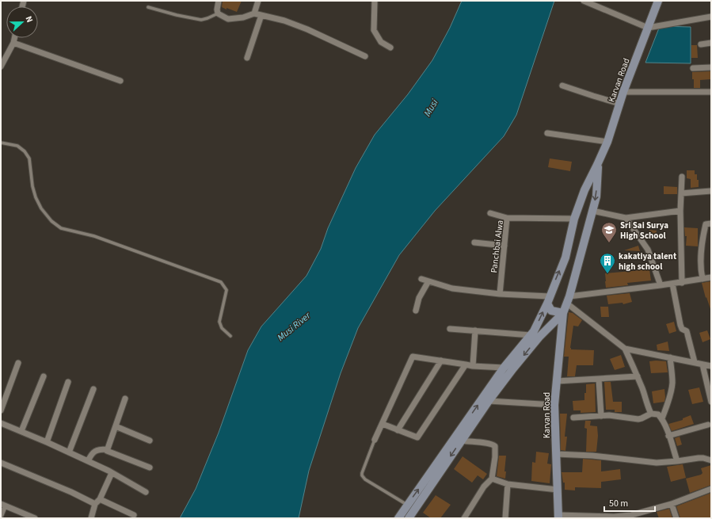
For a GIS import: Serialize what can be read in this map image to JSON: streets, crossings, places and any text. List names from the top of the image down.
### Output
{
  "streets": {
    "street": ["Karvan Road", "Panchbai Alwa"]
  },
  "crossings": [
    ["Karvan Road", "Panchbai Alwa"]
  ],
  "water": ["Musi", "Musi River"],
  "places": {
    "school or university": ["Sri Sai Surya High School"],
    "building": ["kakatiya talent high school"]
  },
  "scale_bar": "50 m",
  "north": "right"
}
